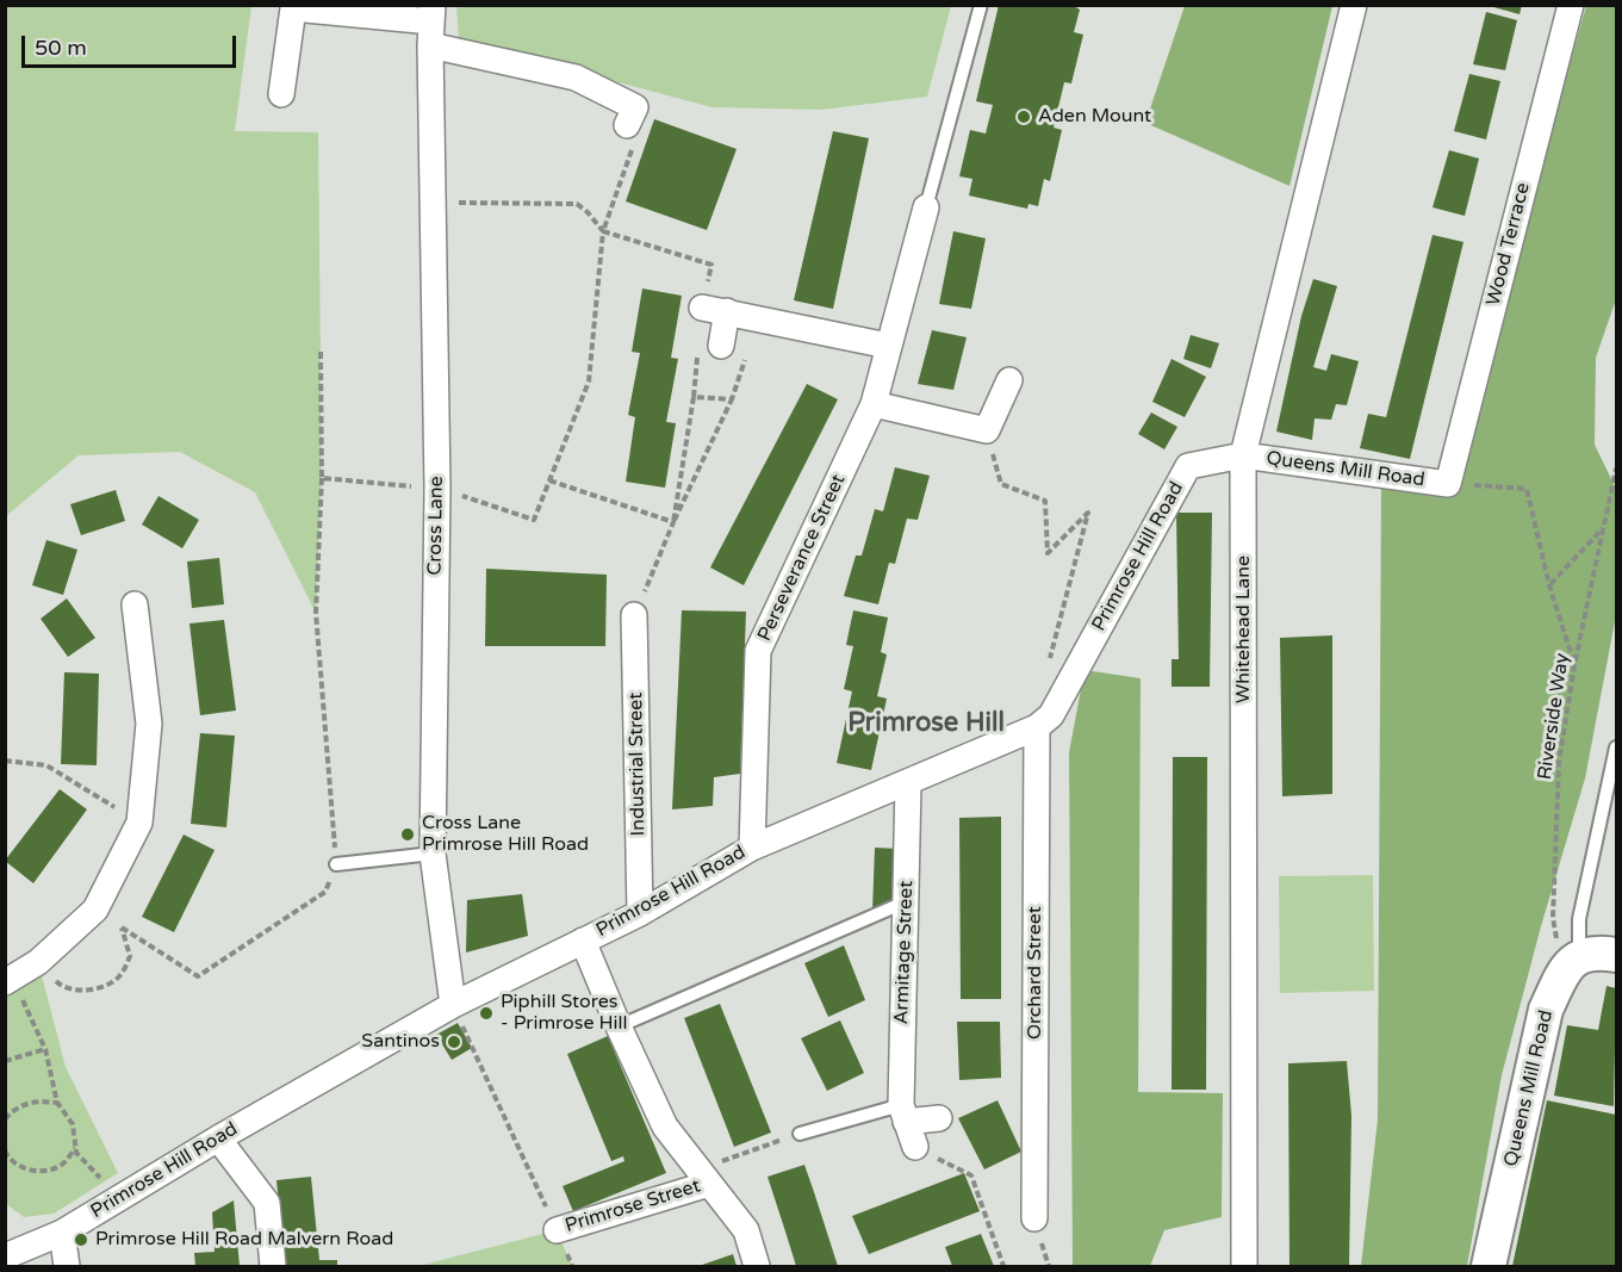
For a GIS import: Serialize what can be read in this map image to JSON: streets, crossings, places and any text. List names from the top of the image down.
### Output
{
  "streets": {
    "street": [
      "Wood Terrace",
      "Queens Mill Road",
      "Cross Lane",
      "Primrose Hill Road",
      "Perseverance Street",
      "Whitehead Lane",
      "Industrial Street",
      "Armitage Street",
      "Orchard Street",
      "Primrose Street"
    ],
    "path": ["Riverside Way"]
  },
  "crossings": [
    ["Wood Terrace", "Queens Mill Road"],
    ["Queens Mill Road", "Primrose Hill Road"],
    ["Queens Mill Road", "Whitehead Lane"],
    ["Queens Mill Road", "Riverside Way"],
    ["Cross Lane", "Primrose Hill Road"],
    ["Primrose Hill Road", "Perseverance Street"],
    ["Primrose Hill Road", "Whitehead Lane"],
    ["Primrose Hill Road", "Industrial Street"],
    ["Primrose Hill Road", "Armitage Street"],
    ["Primrose Hill Road", "Orchard Street"]
  ],
  "districts": ["Primrose Hill"],
  "places": [
    "Aden Mount",
    "Cross Lane Primrose Hill Road",
    "Piphill Stores - Primrose Hill",
    "Santinos",
    "Primrose Hill Road Malvern Road"
  ],
  "scale_bar": "50 m"
}
